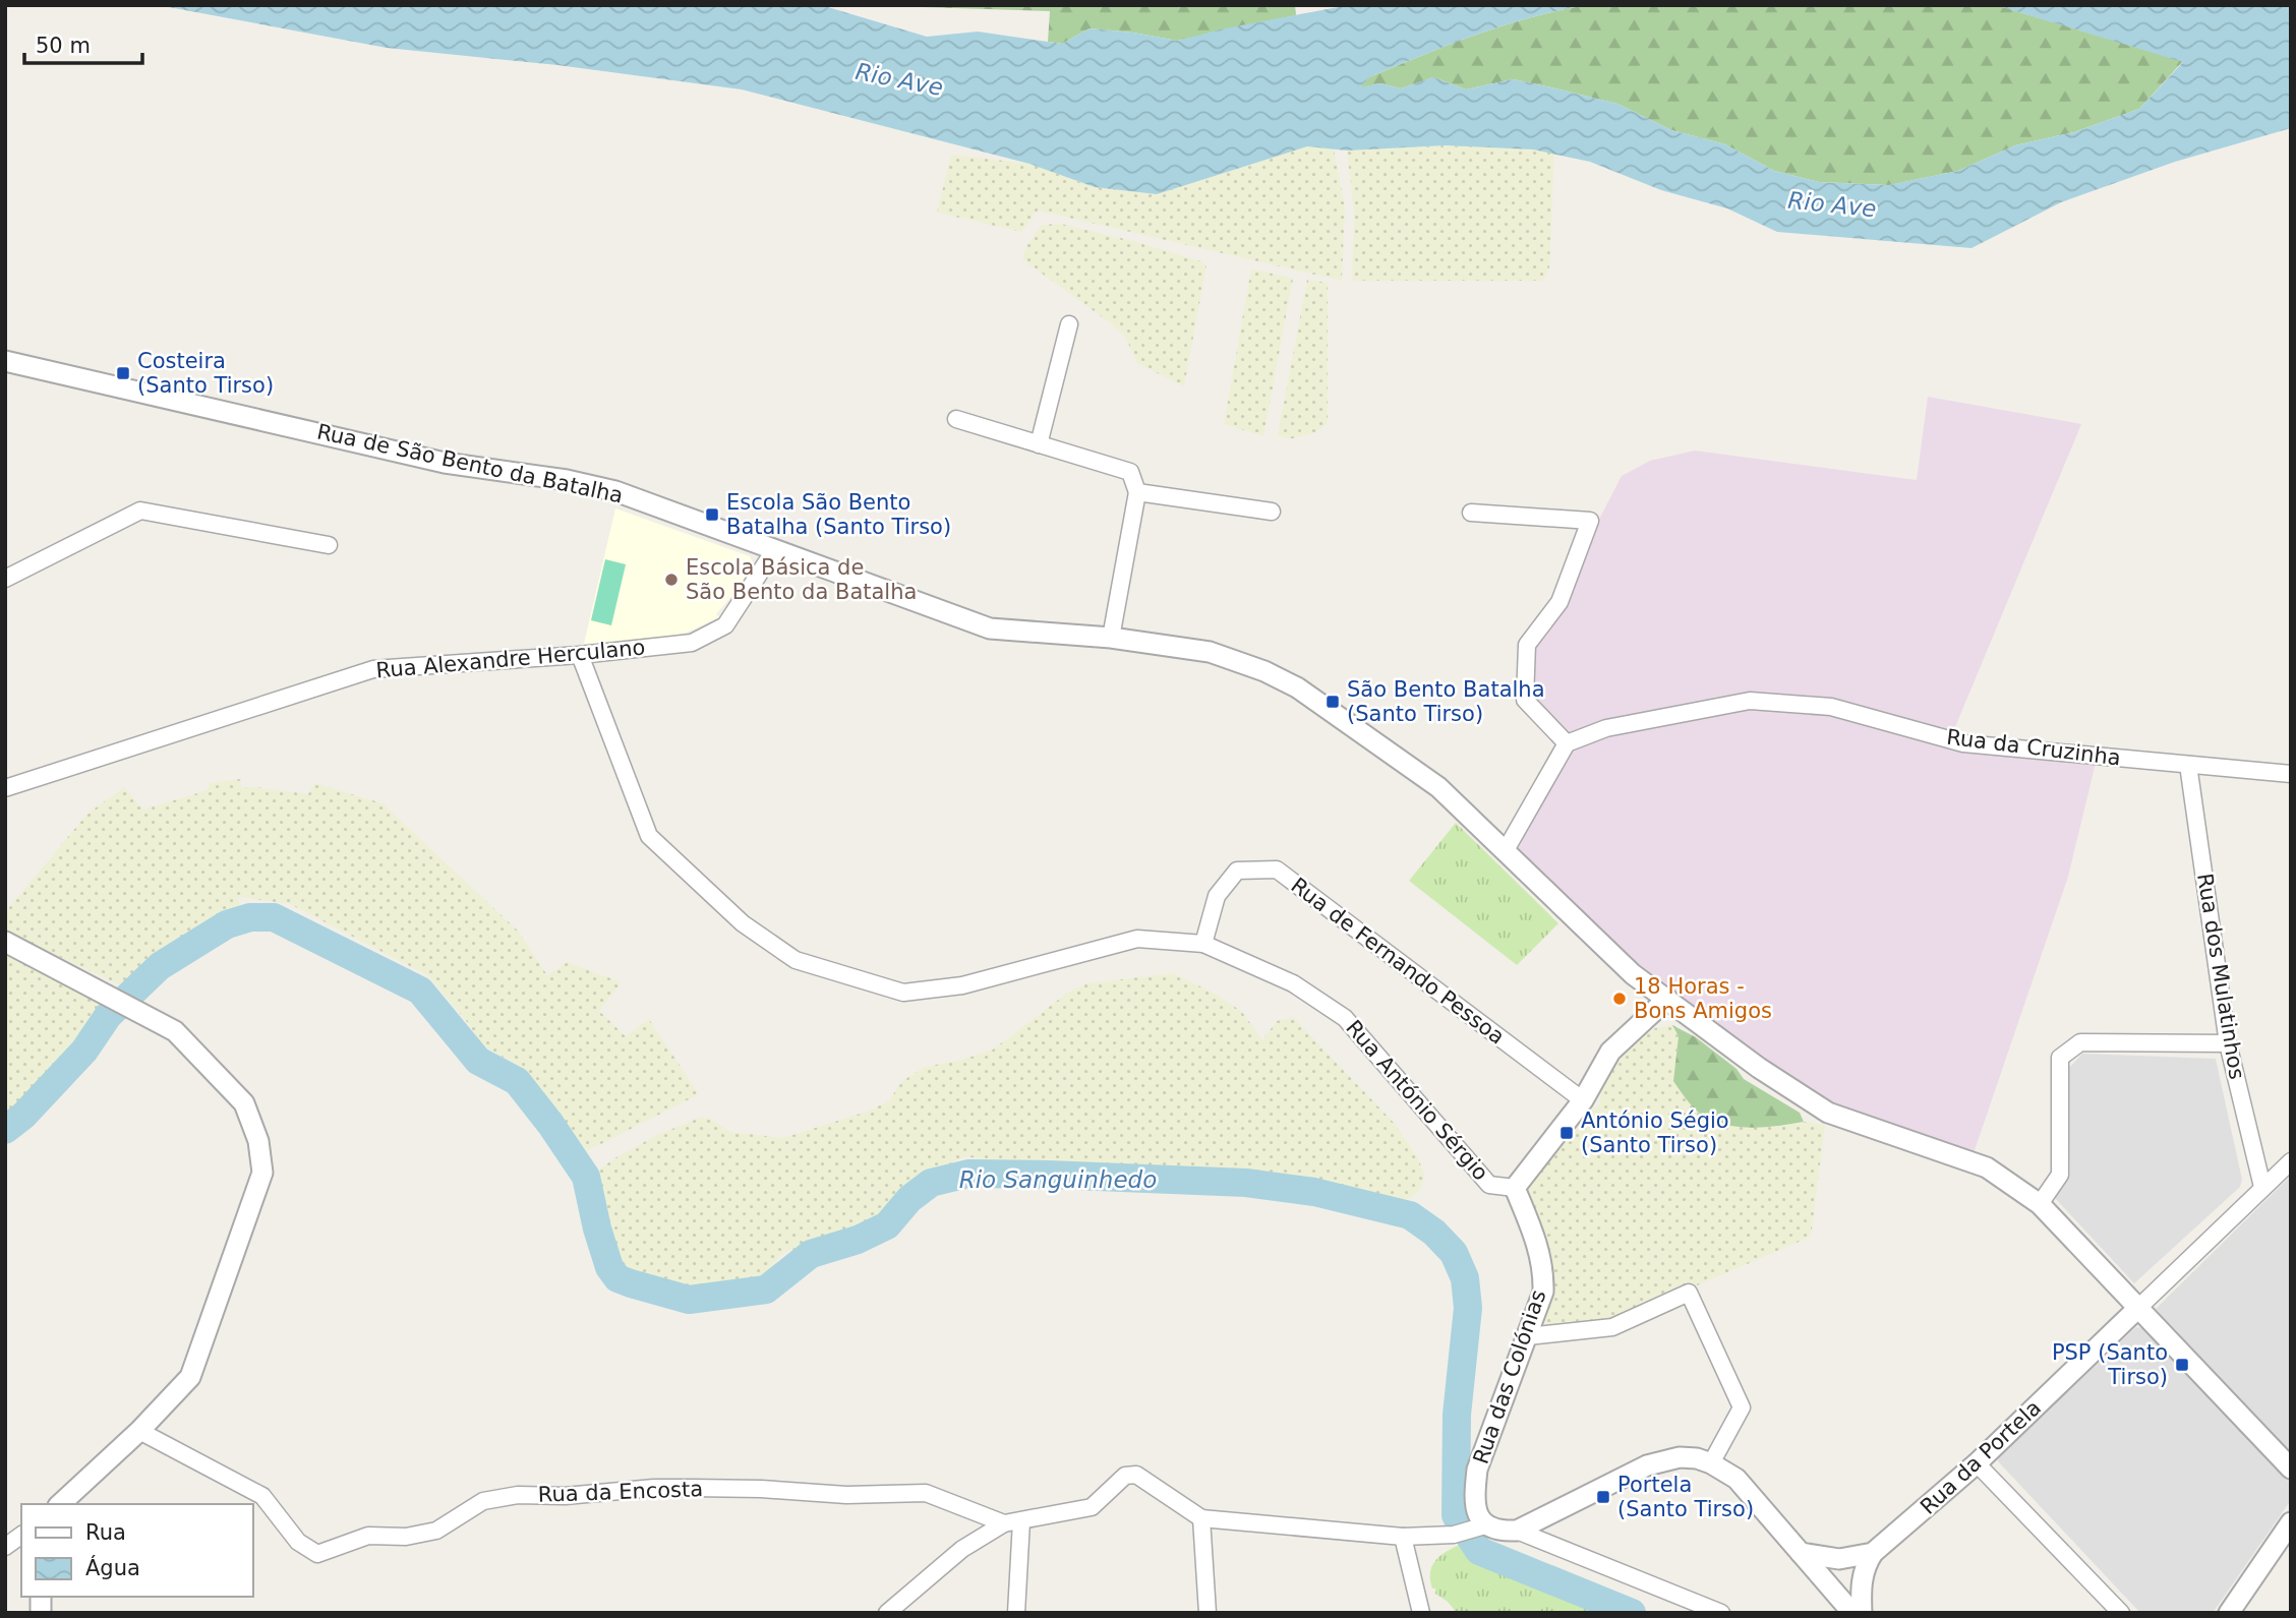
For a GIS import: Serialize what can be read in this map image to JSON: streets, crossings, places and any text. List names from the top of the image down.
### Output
{
  "streets": {
    "street": [
      "Rua de São Bento da Batalha",
      "Rua Alexandre Herculano",
      "Rua da Cruzinha",
      "Rua de Fernando Pessoa",
      "Rua dos Mulatinhos",
      "Rua António Sérgio",
      "Rua das Colónias",
      "Rua da Portela",
      "Rua da Encosta"
    ]
  },
  "crossings": [
    ["Rua de São Bento da Batalha", "Rua Alexandre Herculano"],
    ["Rua de São Bento da Batalha", "Rua da Portela"],
    ["Rua Alexandre Herculano", "Rua António Sérgio"],
    ["Rua da Cruzinha", "Rua dos Mulatinhos"],
    ["Rua de Fernando Pessoa", "Rua António Sérgio"],
    ["Rua António Sérgio", "Rua das Colónias"]
  ],
  "water": ["Rio Ave", "Rio Sanguinhedo"],
  "places": {
    "transit": [
      "Costeira (Santo Tirso)",
      "Escola São Bento Batalha (Santo Tirso)",
      "São Bento Batalha (Santo Tirso)",
      "António Ségio (Santo Tirso)",
      "PSP (Santo Tirso)",
      "Portela (Santo Tirso)"
    ],
    "other": ["Escola Básica de São Bento da Batalha", "18 Horas - Bons Amigos"]
  },
  "legend": ["Rua", "Água"],
  "scale_bar": "50 m"
}
